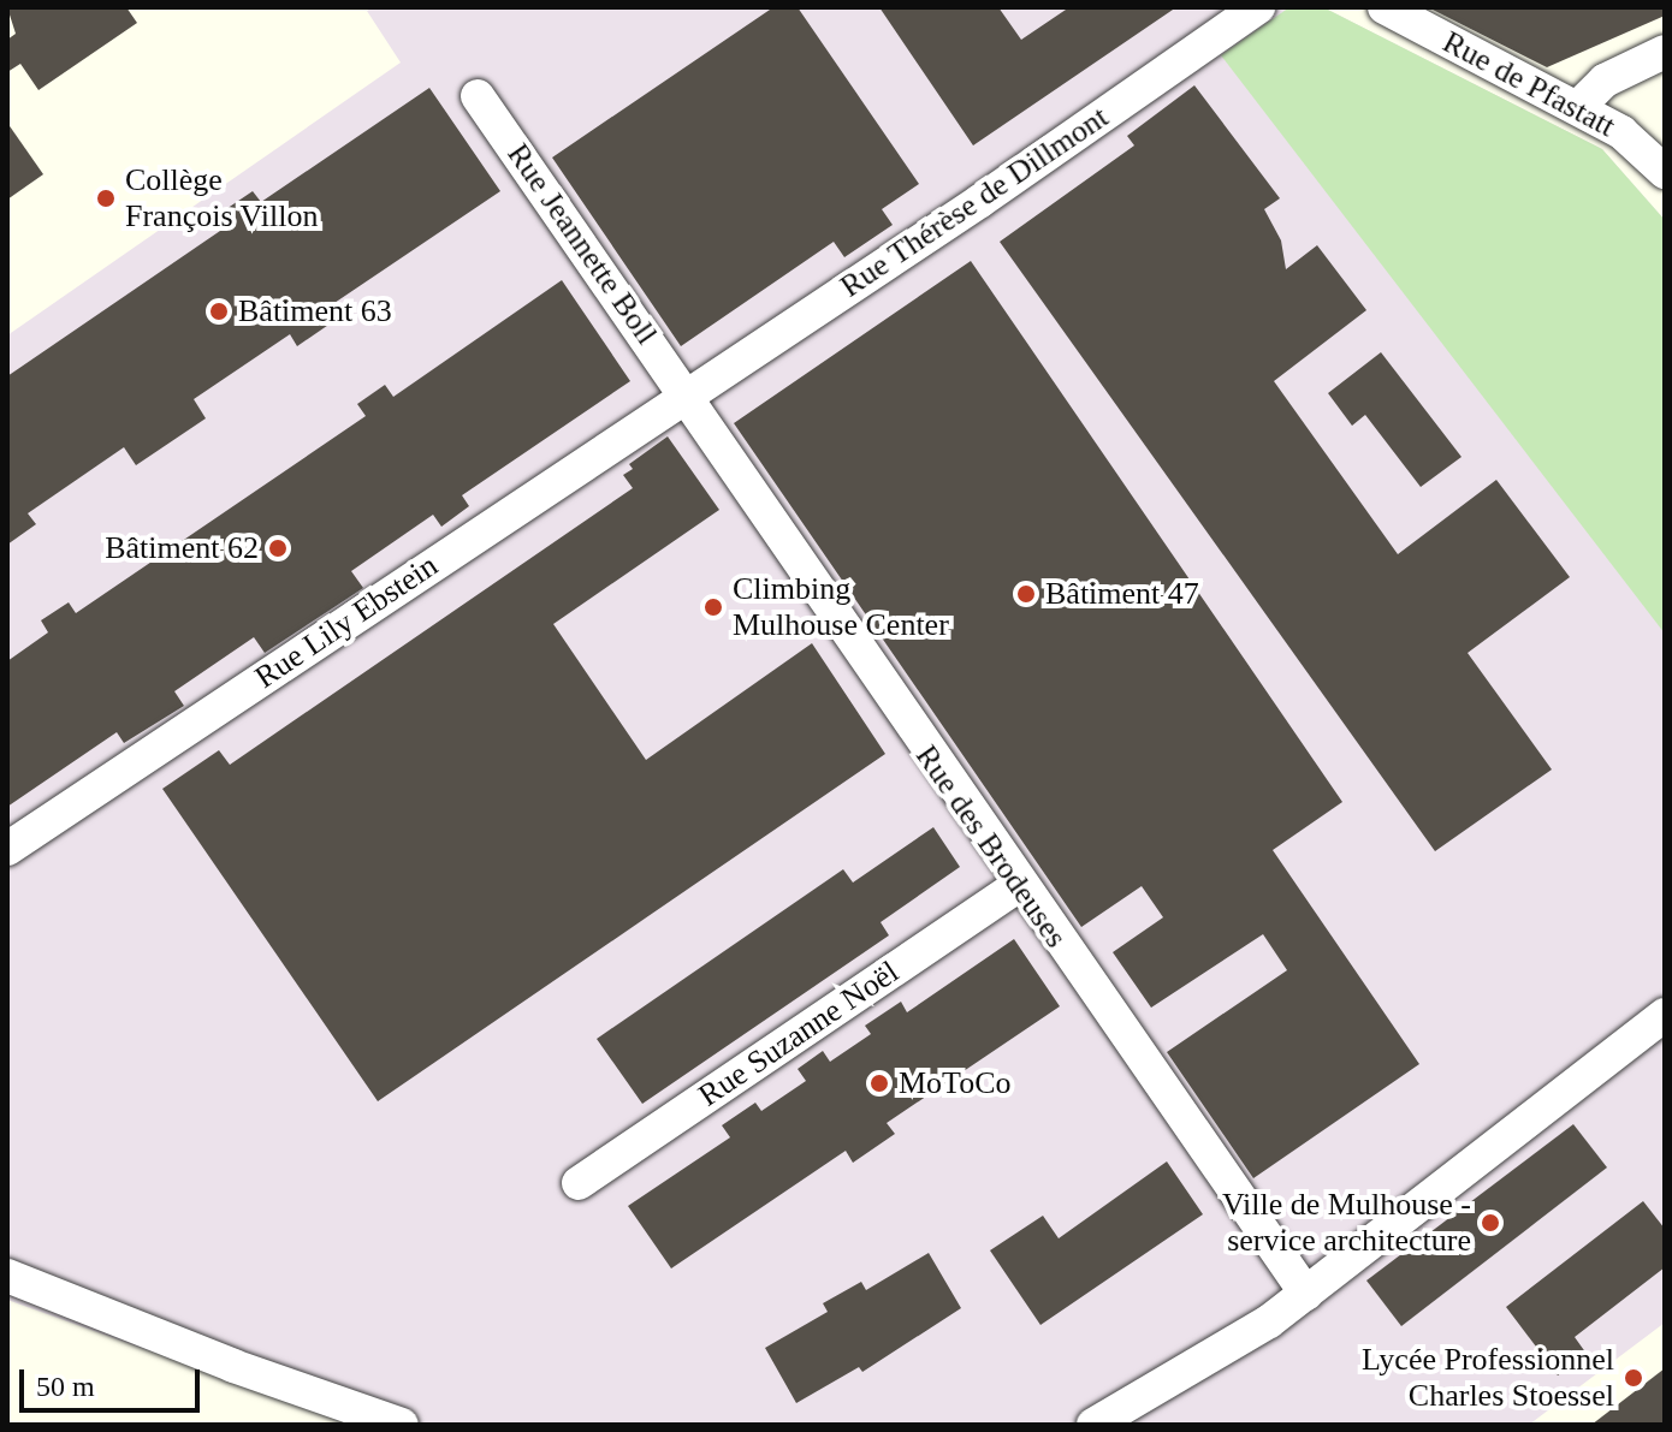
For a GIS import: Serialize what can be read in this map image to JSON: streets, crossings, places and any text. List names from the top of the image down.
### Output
{
  "streets": {
    "street": [
      "Rue de Pfastatt",
      "Rue Thérèse de Dillmont",
      "Rue Jeannette Boll",
      "Rue Lily Ebstein",
      "Rue des Brodeuses",
      "Rue Suzanne Noël"
    ]
  },
  "crossings": [
    ["Rue Thérèse de Dillmont", "Rue Jeannette Boll"],
    ["Rue Thérèse de Dillmont", "Rue Lily Ebstein"],
    ["Rue Thérèse de Dillmont", "Rue des Brodeuses"],
    ["Rue Jeannette Boll", "Rue Lily Ebstein"],
    ["Rue Jeannette Boll", "Rue des Brodeuses"],
    ["Rue Lily Ebstein", "Rue des Brodeuses"],
    ["Rue des Brodeuses", "Rue Suzanne Noël"]
  ],
  "places": [
    "Collège François Villon",
    "Bâtiment 63",
    "Bâtiment 62",
    "Bâtiment 47",
    "Climbing Mulhouse Center",
    "MoToCo",
    "Ville de Mulhouse - service architecture",
    "Lycée Professionnel Charles Stoessel"
  ],
  "scale_bar": "50 m"
}
